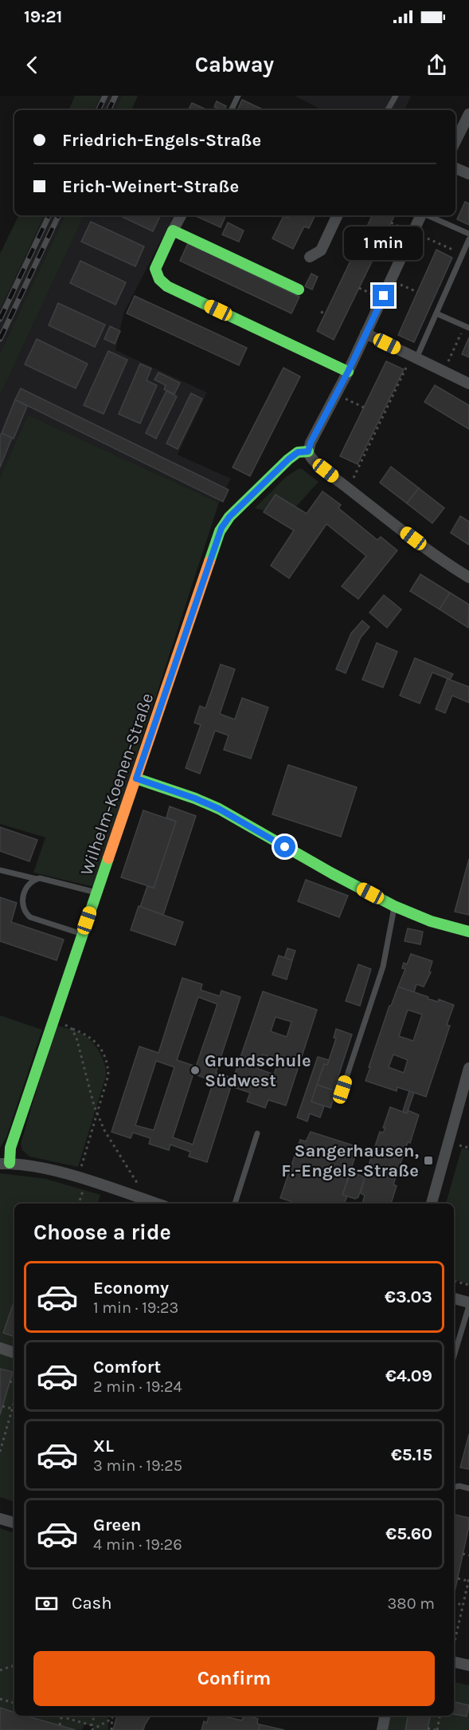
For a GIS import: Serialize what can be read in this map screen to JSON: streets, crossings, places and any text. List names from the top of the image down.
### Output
{
  "streets": {
    "street": ["Wilhelm-Koenen-Straße"]
  },
  "places": {
    "other": ["Grundschule Südwest"],
    "transit": ["Sangerhausen, F.-Engels-Straße"]
  },
  "page": {
    "status": "19:21",
    "header": "Cabway",
    "banner": ["Friedrich-Engels-Straße", "Erich-Weinert-Straße"],
    "bubble": "1 min",
    "heading": "Choose a ride",
    "list": [
      {
        "name": "Economy",
        "note": "1 min · 19:23",
        "value": "€3.03"
      },
      {
        "name": "Comfort",
        "note": "2 min · 19:24",
        "value": "€4.09"
      },
      {
        "name": "XL",
        "note": "3 min · 19:25",
        "value": "€5.15"
      },
      {
        "name": "Green",
        "note": "4 min · 19:26",
        "value": "€5.60"
      }
    ],
    "pay": ["Cash", "380 m"],
    "buttons": "Confirm"
  }
}
